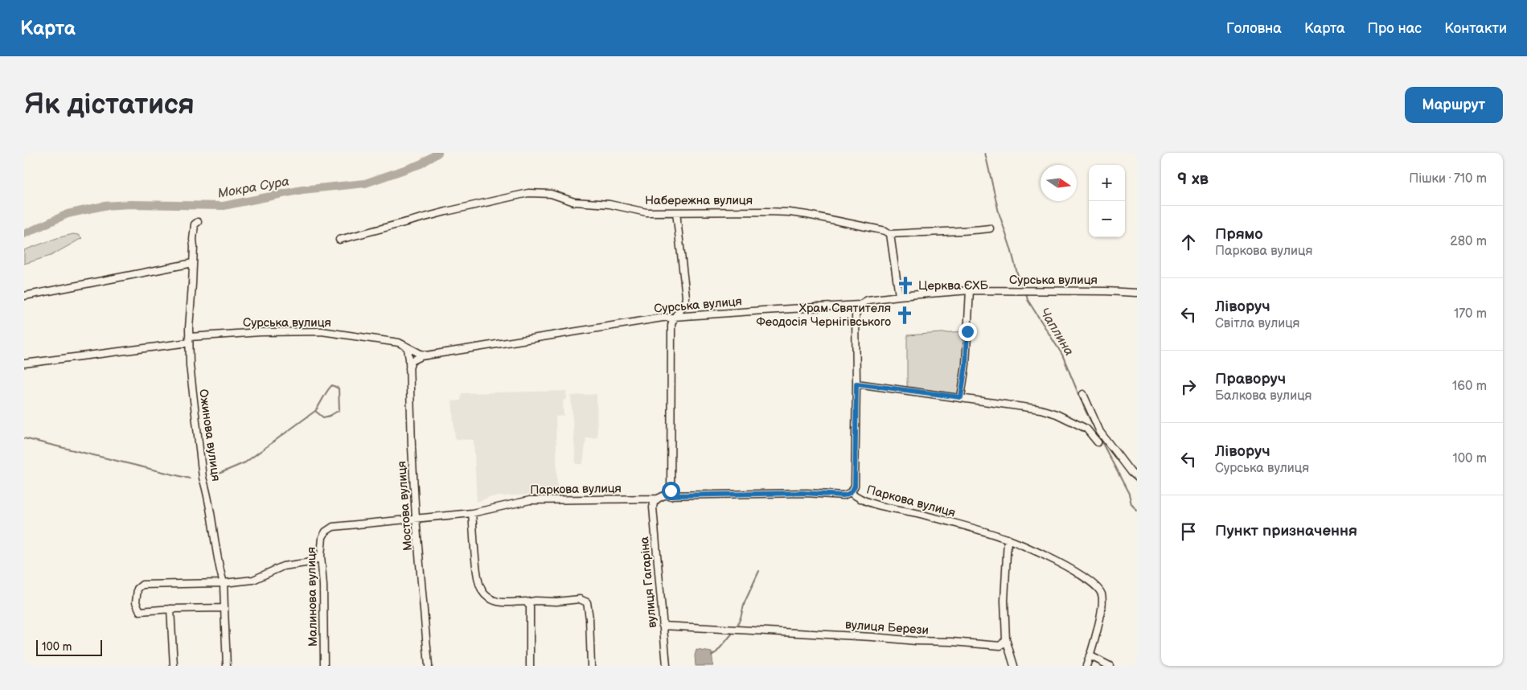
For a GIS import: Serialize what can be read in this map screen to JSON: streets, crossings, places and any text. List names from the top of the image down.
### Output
{
  "streets": {
    "street": [
      "Набережна вулиця",
      "Сурська вулиця",
      "Ожинова вулиця",
      "Паркова вулиця",
      "Мостова вулиця",
      "вулиця Гагаріна",
      "Малинова вулиця",
      "вулиця Берези"
    ]
  },
  "crossings": [
    ["Сурська вулиця", "Ожинова вулиця"],
    ["Сурська вулиця", "Мостова вулиця"],
    ["Паркова вулиця", "Мостова вулиця"],
    ["Паркова вулиця", "вулиця Гагаріна"],
    ["Паркова вулиця", "Малинова вулиця"],
    ["вулиця Гагаріна", "вулиця Берези"]
  ],
  "water": ["Мокра Сура", "Чаплина"],
  "places": {
    "church": ["Церква ЄХБ", "Храм Святителя Феодосія Чернігівського"]
  },
  "scale_bar": "100 m",
  "north": "right",
  "page": {
    "header": "Карта",
    "nav": [
      "Головна",
      "Карта",
      "Про нас",
      "Контакти"
    ],
    "buttons": "Маршрут",
    "title": "Як дістатися",
    "heading": ["9 хв", "Пішки · 710 m"],
    "map_buttons": ["+", "−"],
    "list": [
      ["Прямо", "Паркова вулиця", "280 m"],
      ["Ліворуч", "Світла вулиця", "170 m"],
      ["Праворуч", "Балкова вулиця", "160 m"],
      ["Ліворуч", "Сурська вулиця", "100 m"],
      "Пункт призначення"
    ],
    "scale": "100 m"
  }
}
